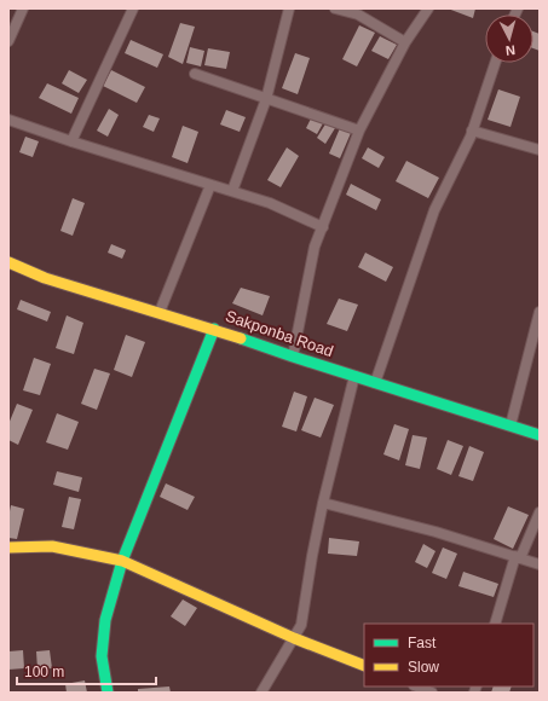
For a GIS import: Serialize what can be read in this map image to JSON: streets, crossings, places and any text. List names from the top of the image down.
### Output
{
  "streets": {
    "street": ["Sakponba Road"]
  },
  "legend": ["Fast", "Slow"],
  "scale_bar": "100 m",
  "north": "bottom"
}
